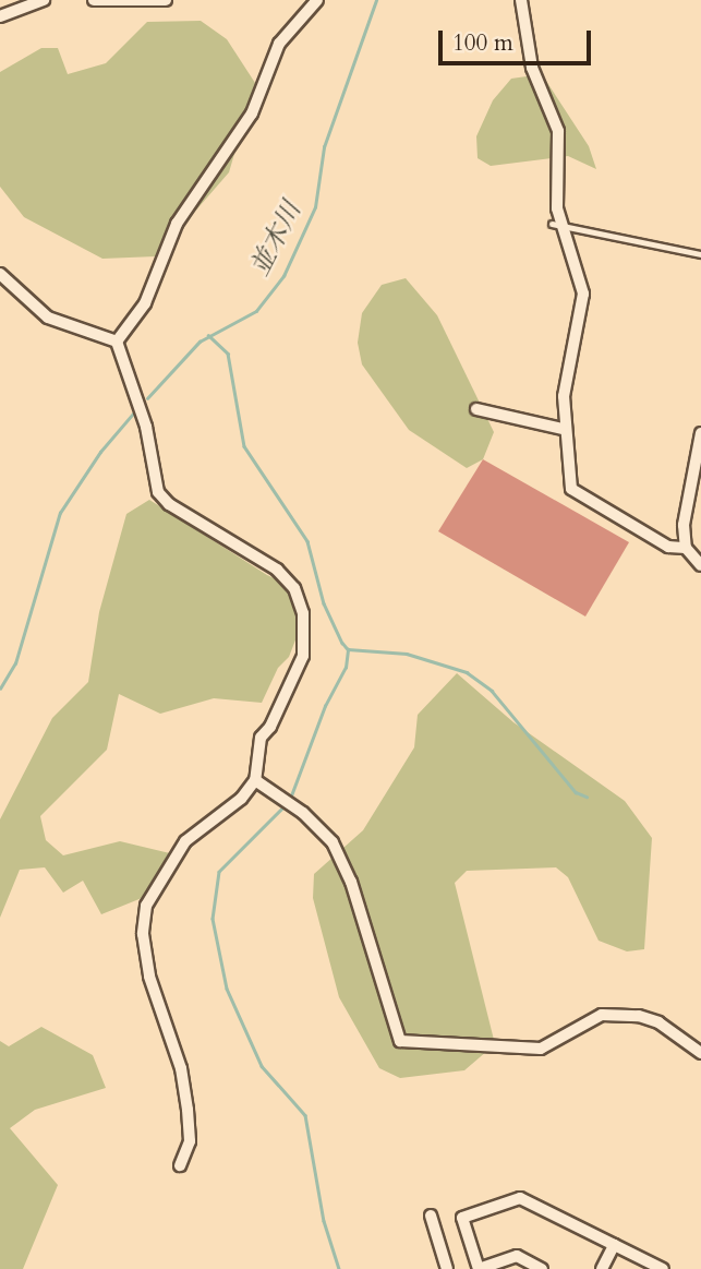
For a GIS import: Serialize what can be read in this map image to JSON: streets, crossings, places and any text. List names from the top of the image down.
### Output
{
  "water": ["並木川"],
  "scale_bar": "100 m"
}
